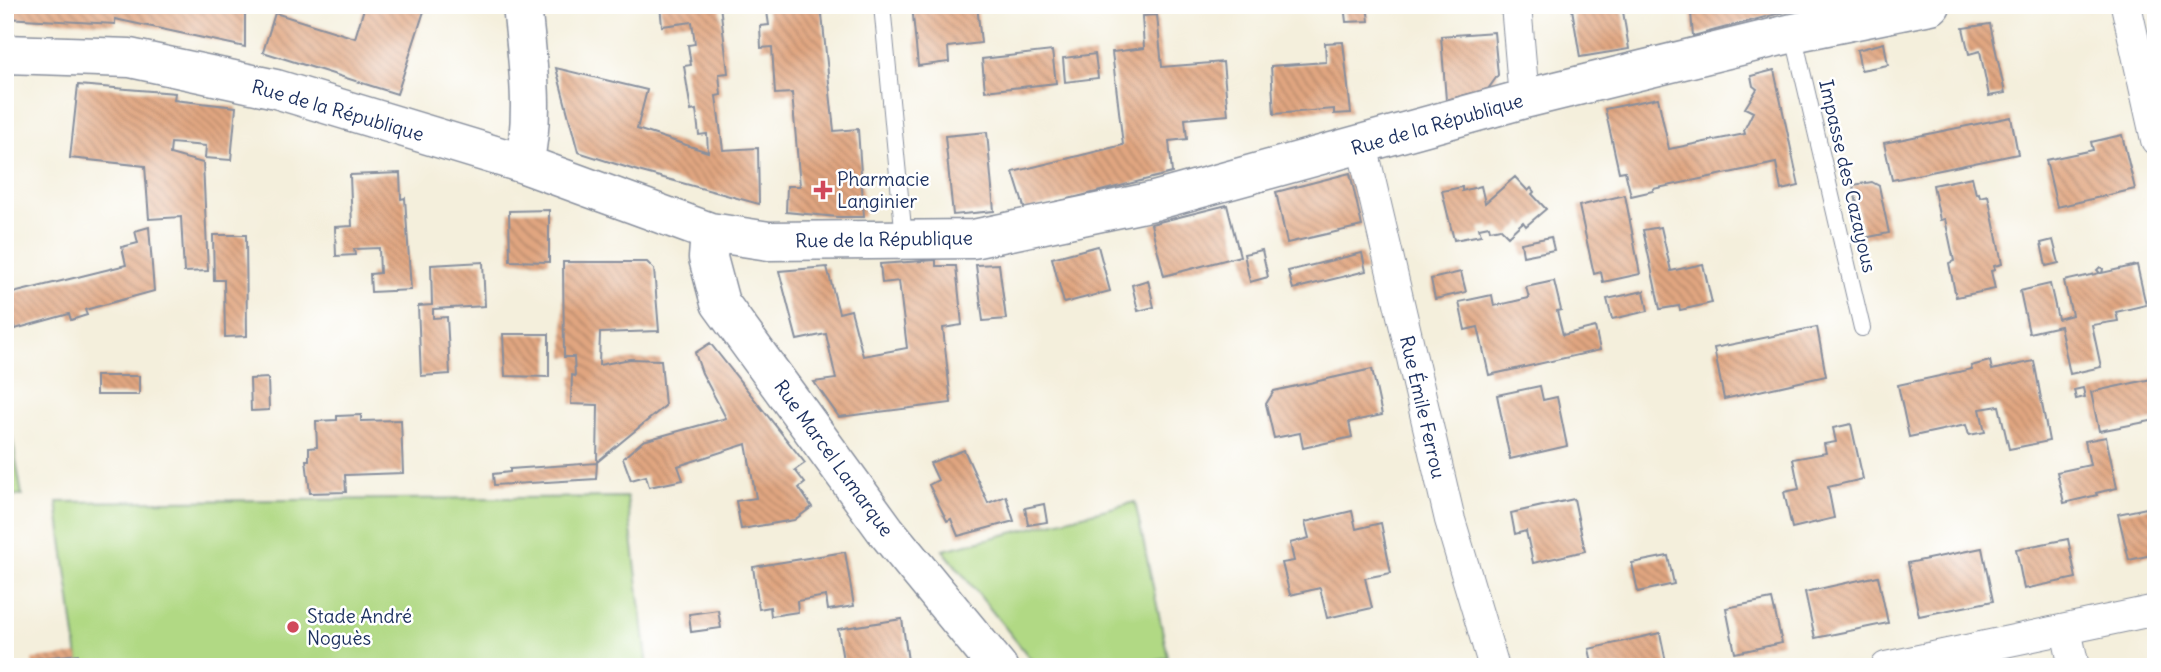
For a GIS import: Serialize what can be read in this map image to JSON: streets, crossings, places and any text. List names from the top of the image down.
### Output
{
  "streets": {
    "street": ["Rue de la République", "Rue Émile Ferrou", "Rue Marcel Lamarque"],
    "lane": ["Impasse des Cazayous"]
  },
  "crossings": [
    ["Rue de la République", "Impasse des Cazayous"],
    ["Rue de la République", "Rue Émile Ferrou"],
    ["Rue de la République", "Rue Marcel Lamarque"]
  ],
  "places": {
    "health": ["Pharmacie Langinier"],
    "other": ["Stade André Noguès"]
  }
}
